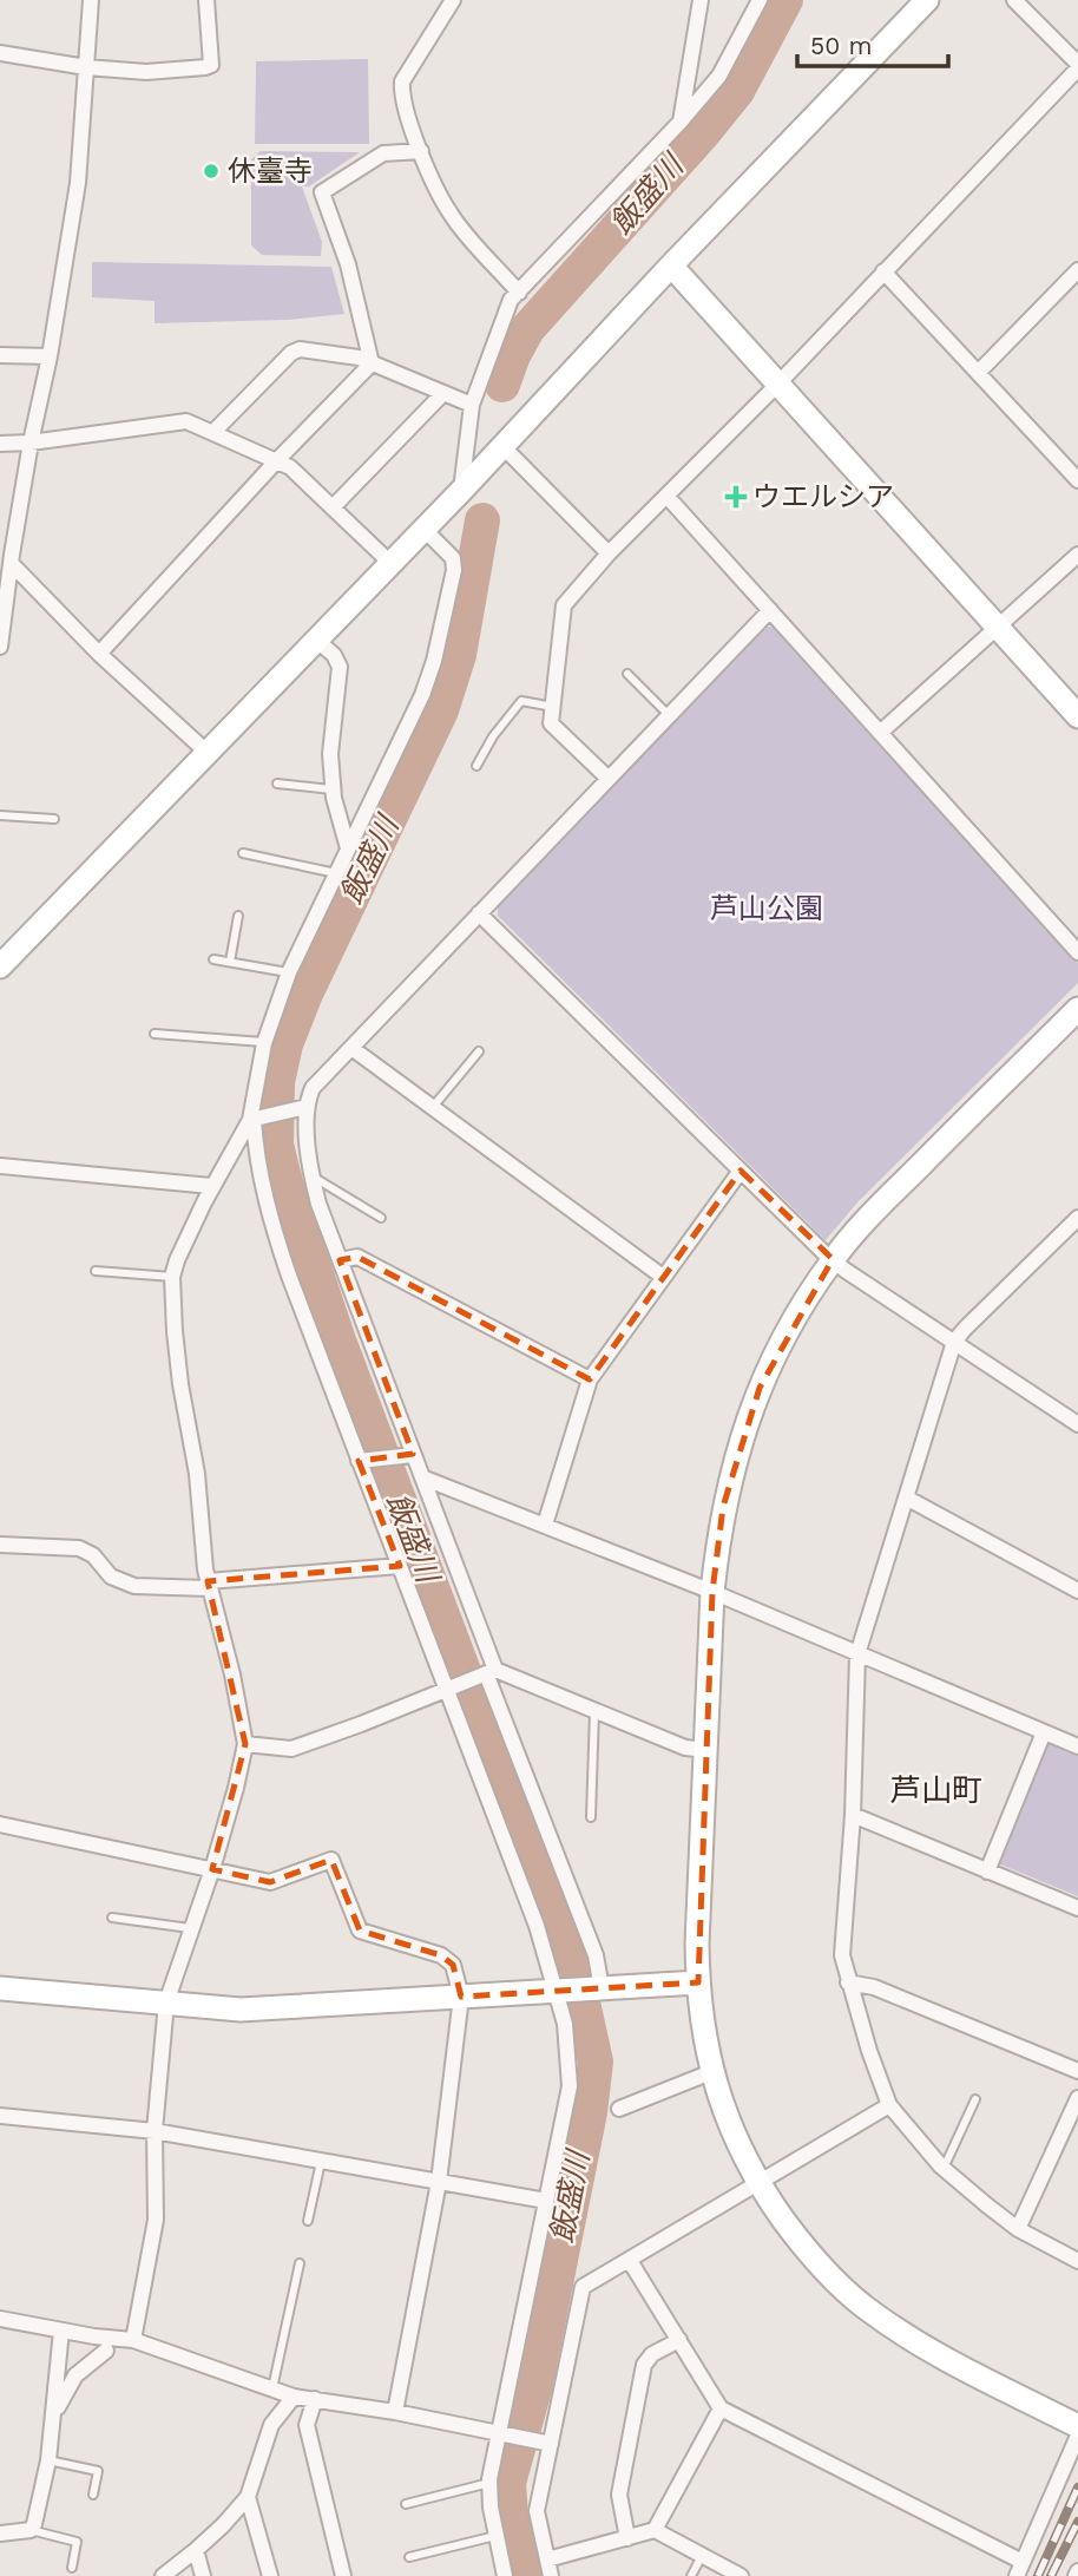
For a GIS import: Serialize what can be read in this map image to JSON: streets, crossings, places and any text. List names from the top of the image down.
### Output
{
  "districts": ["芦山町"],
  "water": ["飯盛川"],
  "parks": ["芦山公園"],
  "places": {
    "other": ["休臺寺"],
    "health": ["ウエルシア"]
  },
  "scale_bar": "50 m"
}
